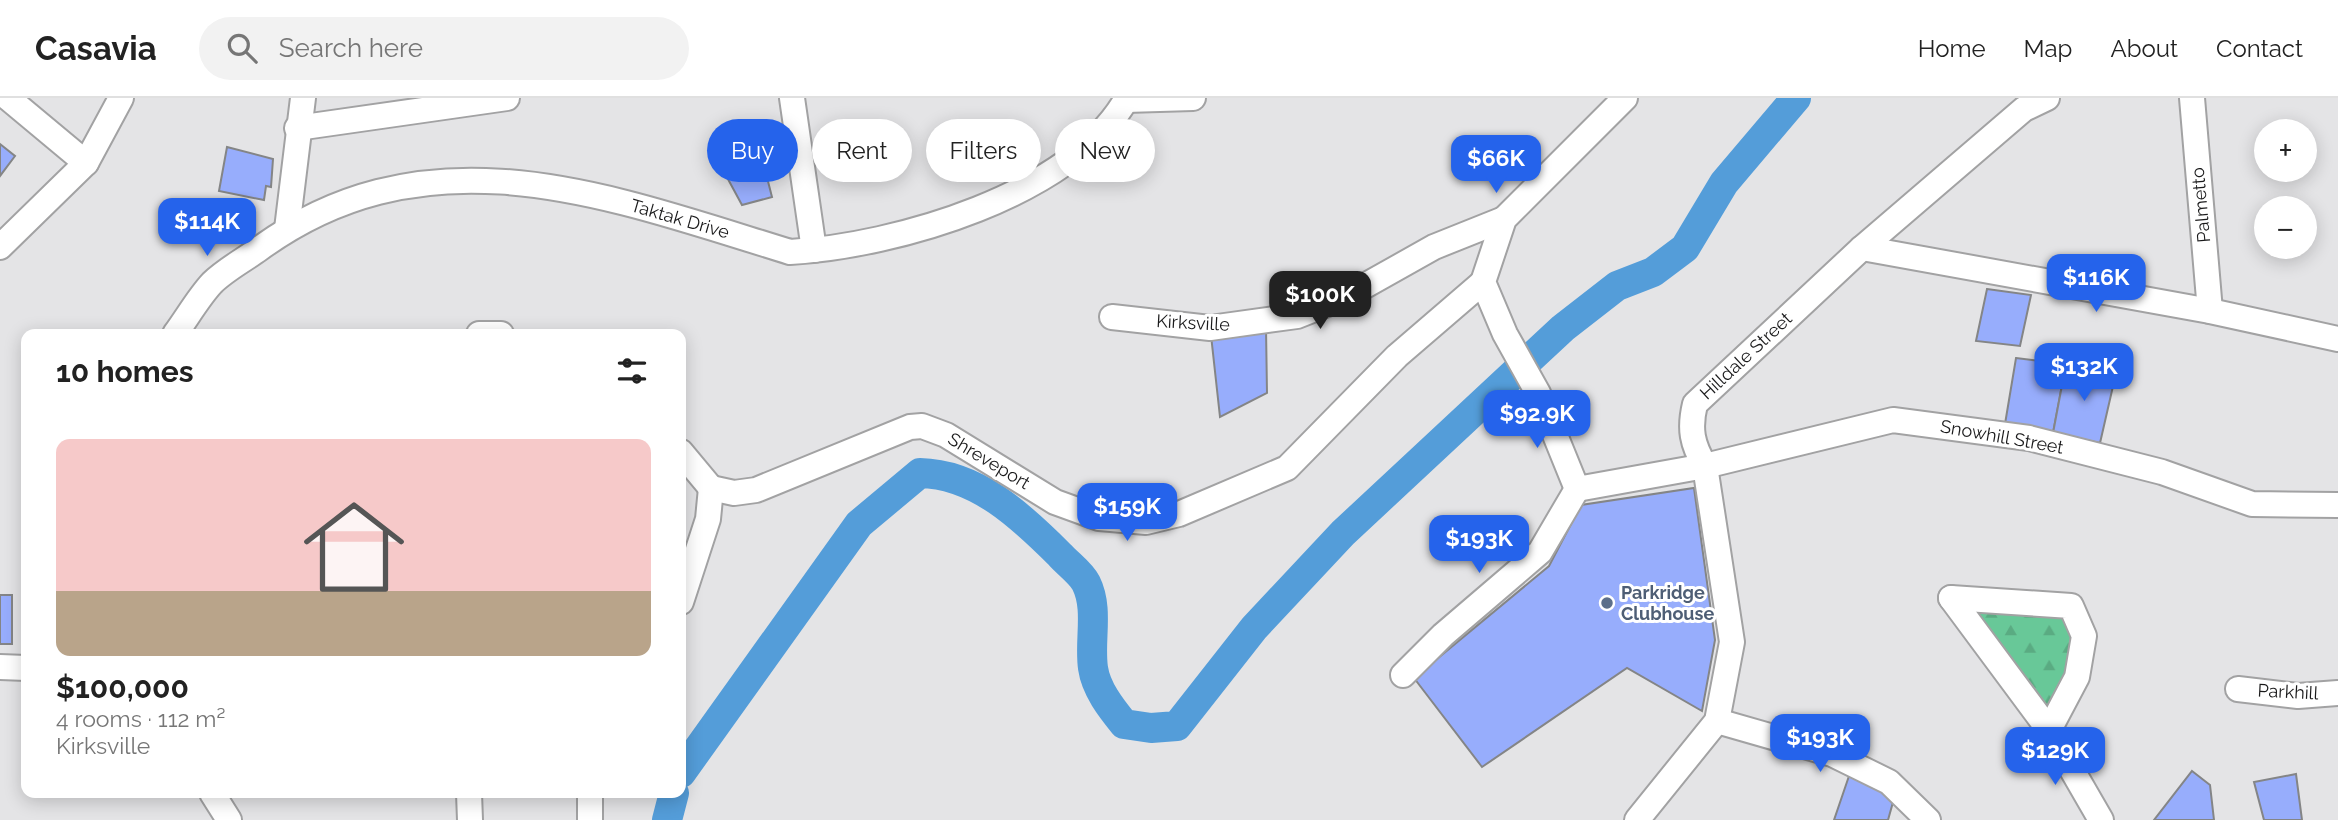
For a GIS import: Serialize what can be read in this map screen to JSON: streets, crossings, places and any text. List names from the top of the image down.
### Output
{
  "streets": {
    "street": [
      "Palmetto",
      "Taktak Drive",
      "Kirksville",
      "Hilldale Street",
      "Snowhill Street",
      "Shreveport",
      "Parkhill"
    ]
  },
  "crossings": [
    ["Hilldale Street", "Snowhill Street"]
  ],
  "places": ["Parkridge Clubhouse"],
  "page": {
    "header": "Casavia",
    "search": "Search here",
    "nav": [
      "Home",
      "Map",
      "About",
      "Contact"
    ],
    "map_buttons": ["+", "−"],
    "chip": [
      "Buy",
      "Rent",
      "Filters",
      "New"
    ],
    "price": [
      "$66K",
      "$114K",
      "$116K",
      "$100K",
      "$132K",
      "$92.9K",
      "$159K",
      "$193K",
      "$193K",
      "$129K"
    ],
    "heading": "10 homes",
    "list": [
      {
        "name": "$100,000",
        "note": "4 rooms · 112 m² · Kirksville"
      }
    ]
  }
}
